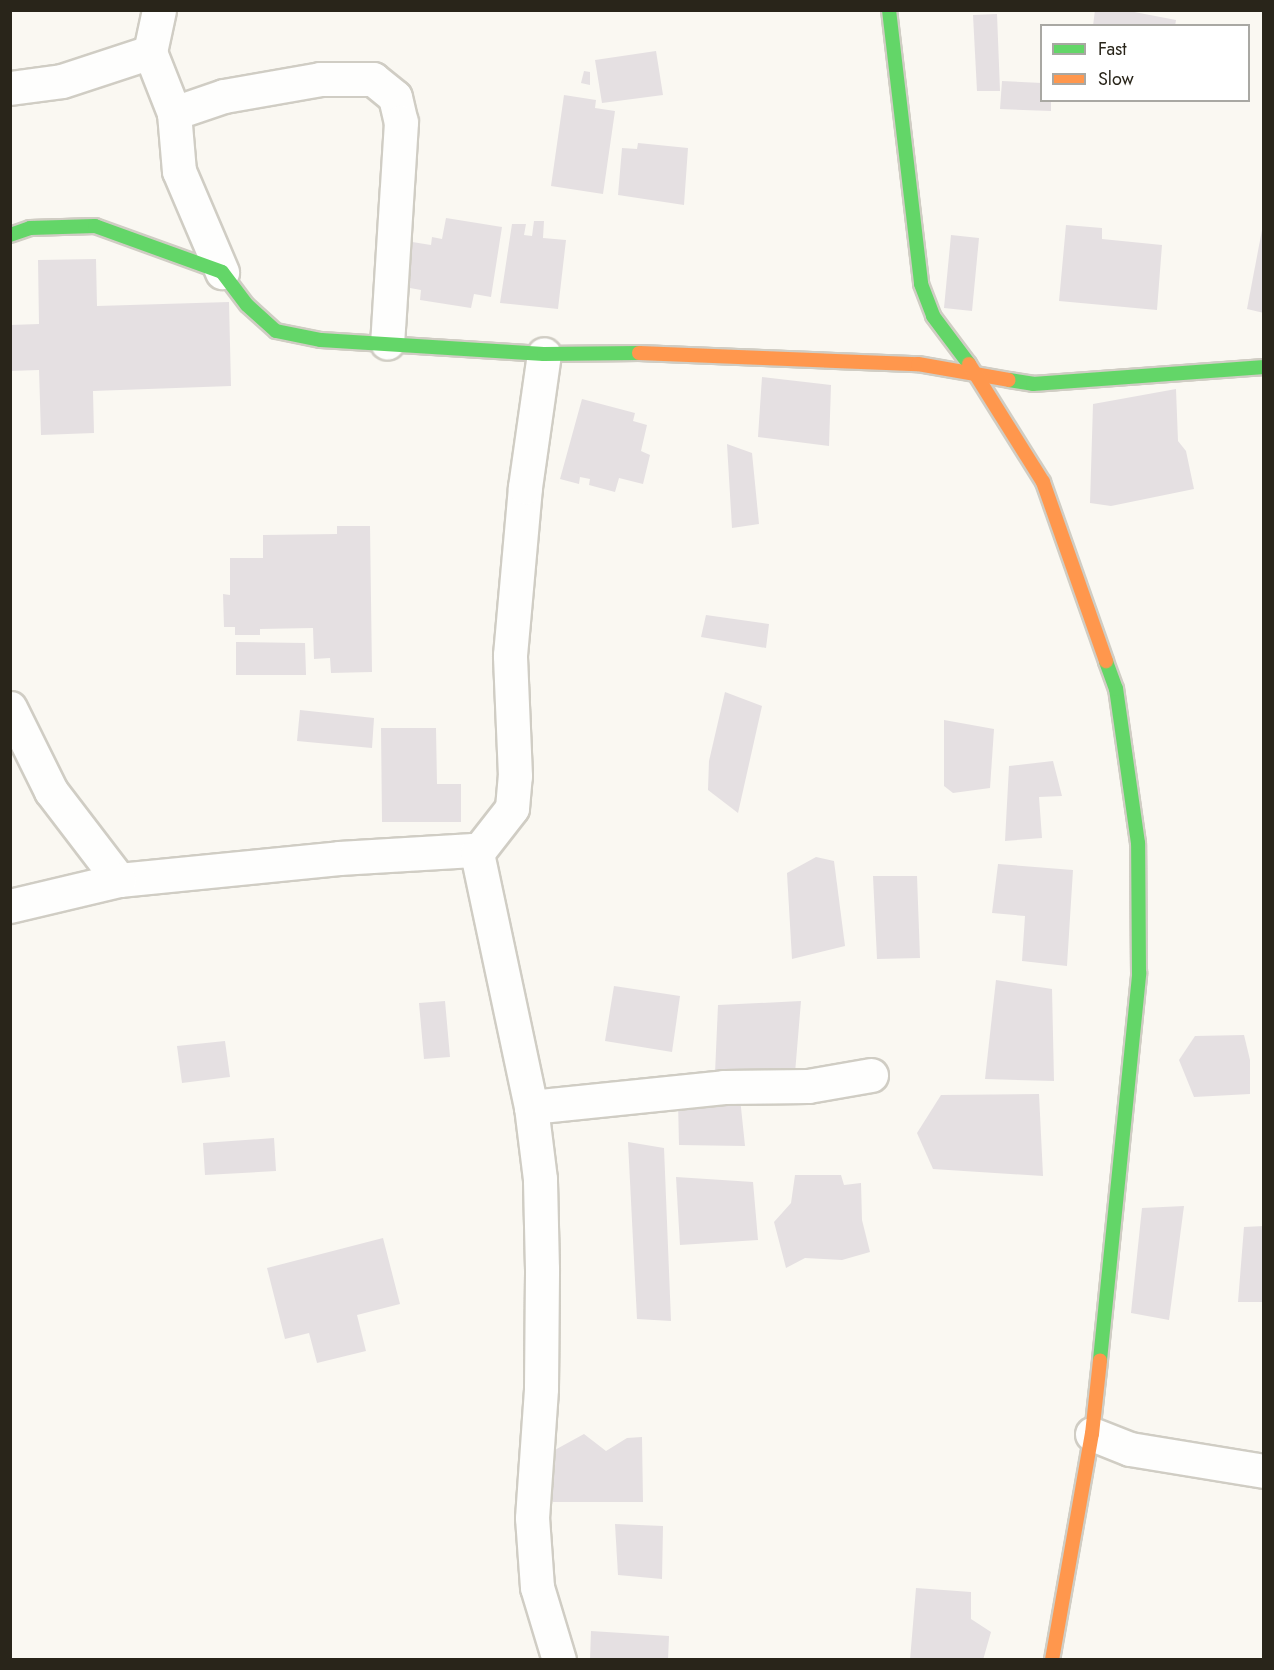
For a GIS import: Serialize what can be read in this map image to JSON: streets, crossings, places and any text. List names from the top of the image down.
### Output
{
  "legend": ["Fast", "Slow"]
}
